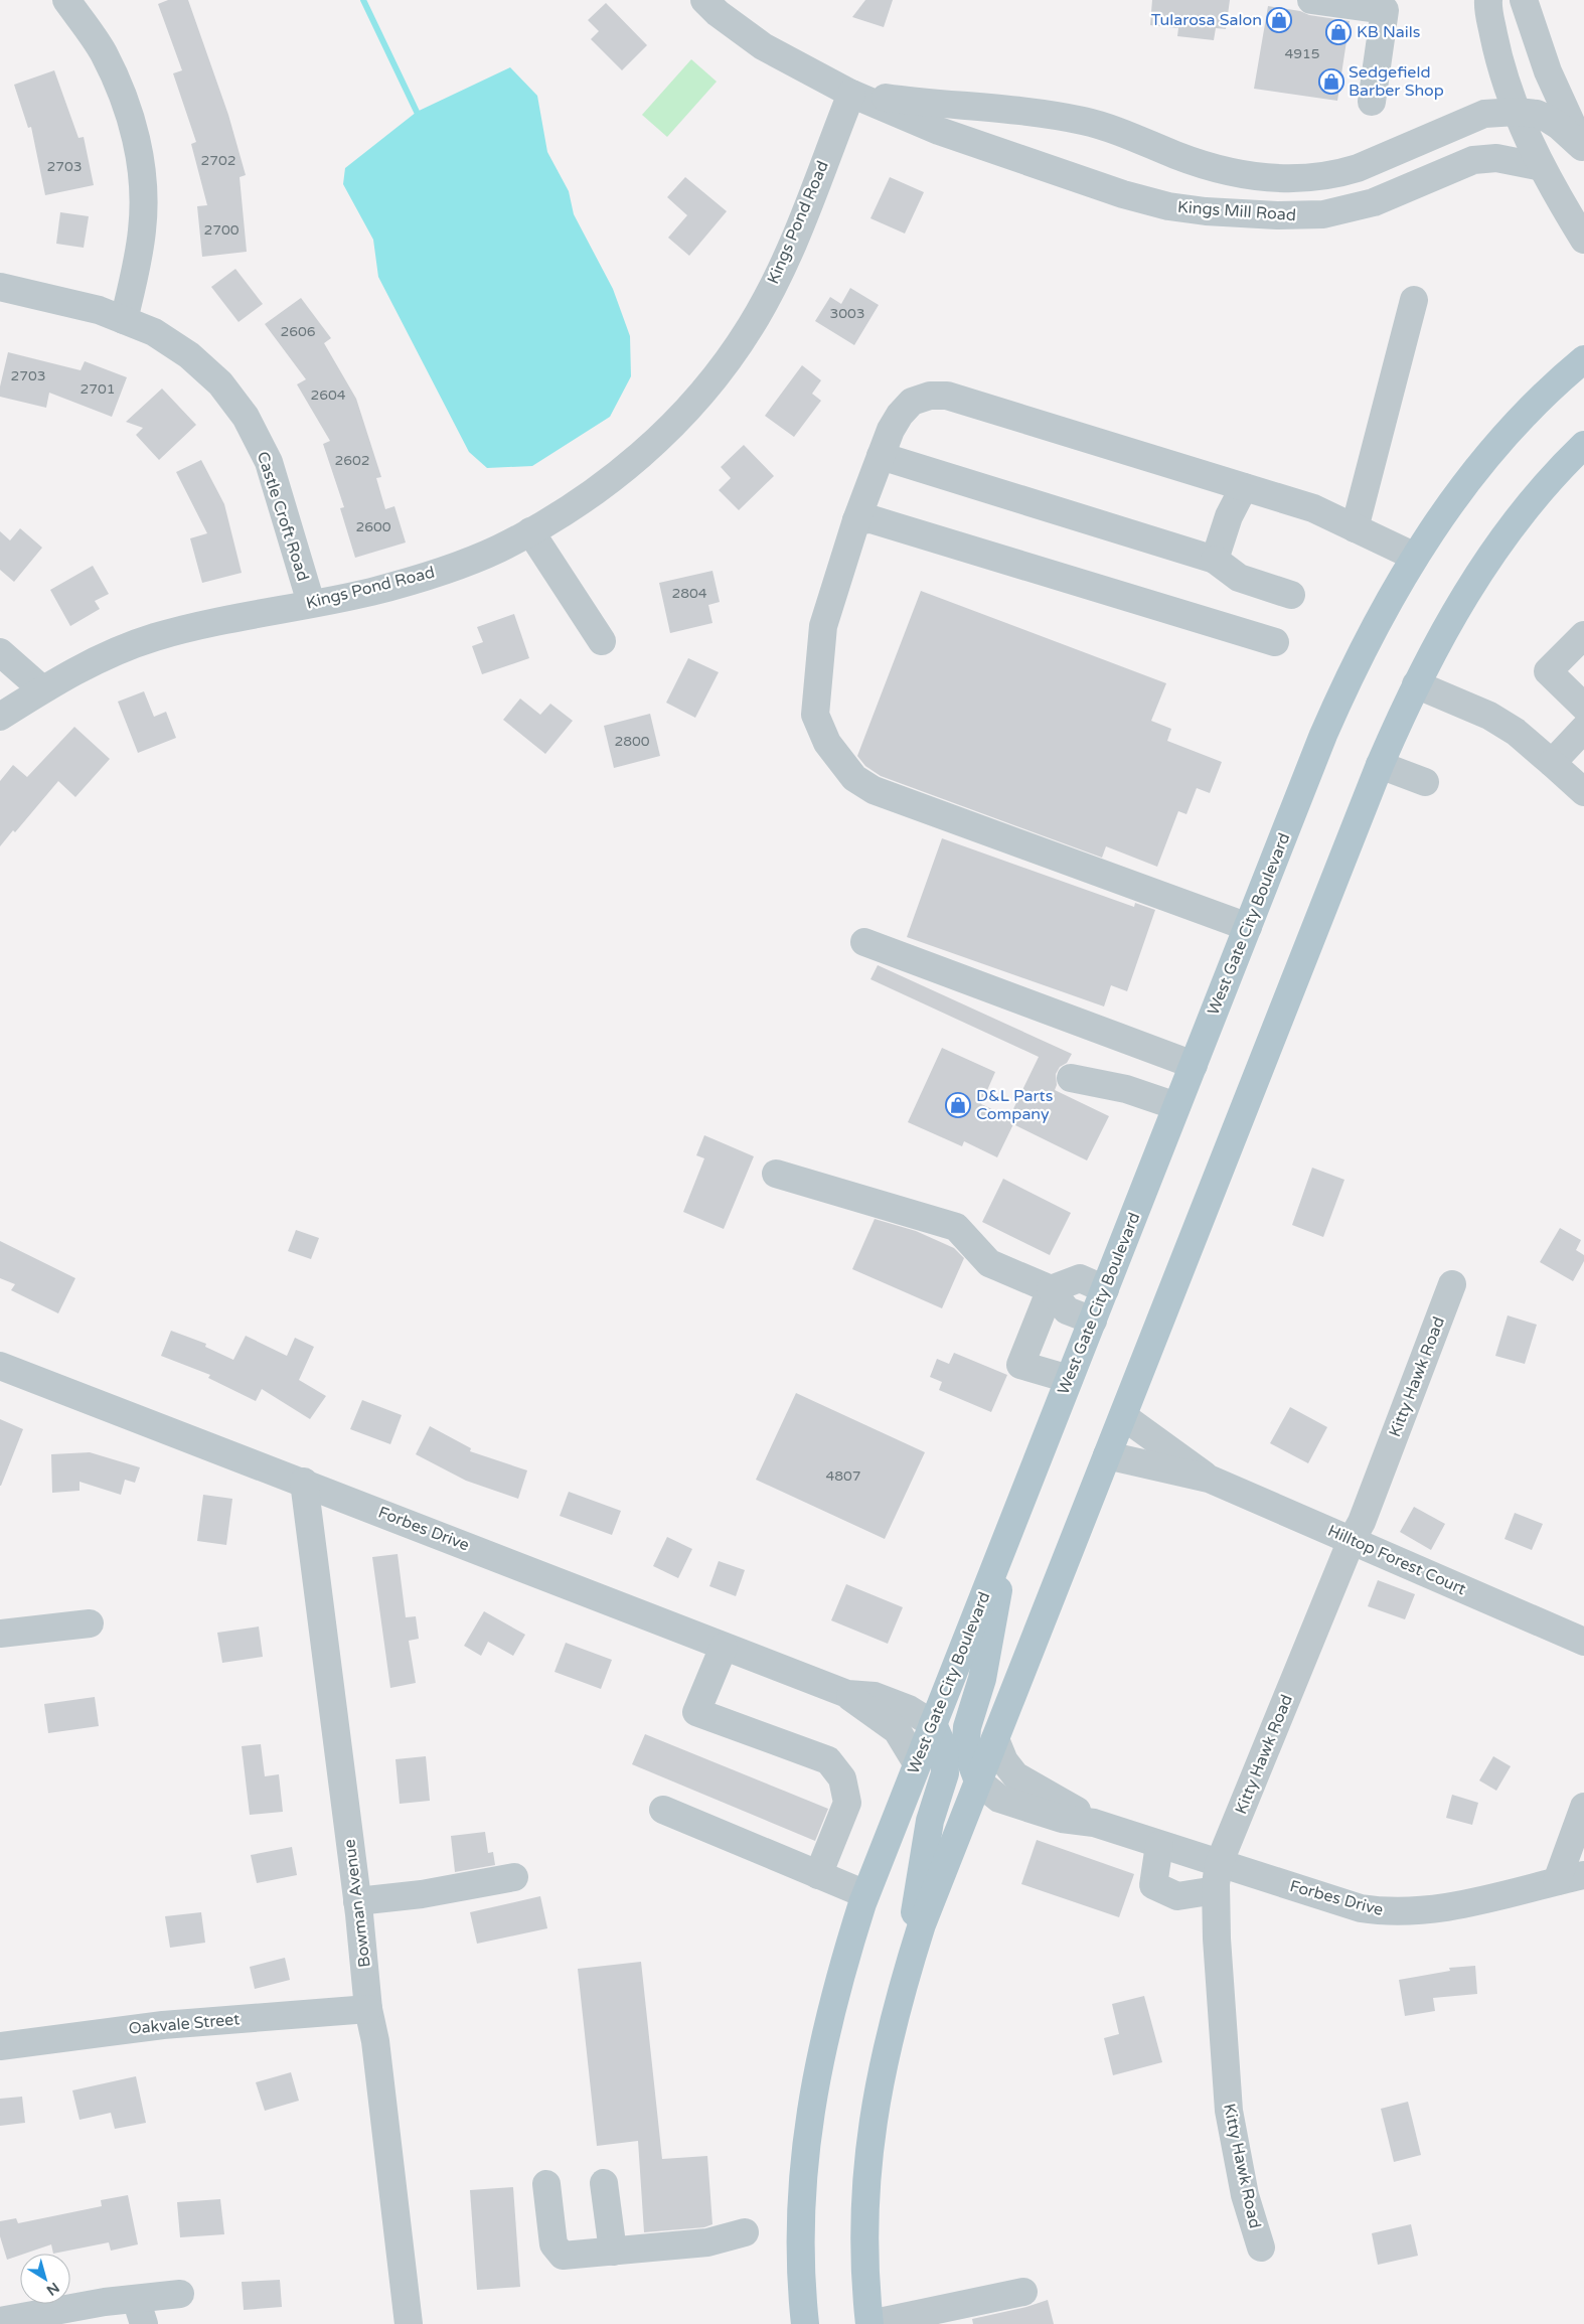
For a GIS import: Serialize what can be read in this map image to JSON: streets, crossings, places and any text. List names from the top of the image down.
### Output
{
  "streets": {
    "main road": ["West Gate City Boulevard"],
    "street": [
      "Kings Mill Road",
      "Kings Pond Road",
      "Castle Croft Road",
      "Kitty Hawk Road",
      "Forbes Drive",
      "Hilltop Forest Court",
      "Bowman Avenue",
      "Oakvale Street"
    ]
  },
  "crossings": [
    ["Kings Mill Road", "Kings Pond Road"],
    ["Kings Pond Road", "Castle Croft Road"],
    ["West Gate City Boulevard", "Forbes Drive"],
    ["Kitty Hawk Road", "Forbes Drive"],
    ["Kitty Hawk Road", "Hilltop Forest Court"],
    ["Forbes Drive", "Bowman Avenue"],
    ["Bowman Avenue", "Oakvale Street"]
  ],
  "places": {
    "shop": [
      "Tularosa Salon",
      "KB Nails",
      "Sedgefield Barber Shop",
      "D&L Parts Company"
    ]
  },
  "house_numbers": [
    "4915",
    "2702",
    "2703",
    "2700",
    "3003",
    "2606",
    "2703",
    "2701",
    "2604",
    "2602",
    "2600",
    "2804",
    "2800",
    "4807"
  ],
  "north": "bottom right"
}
